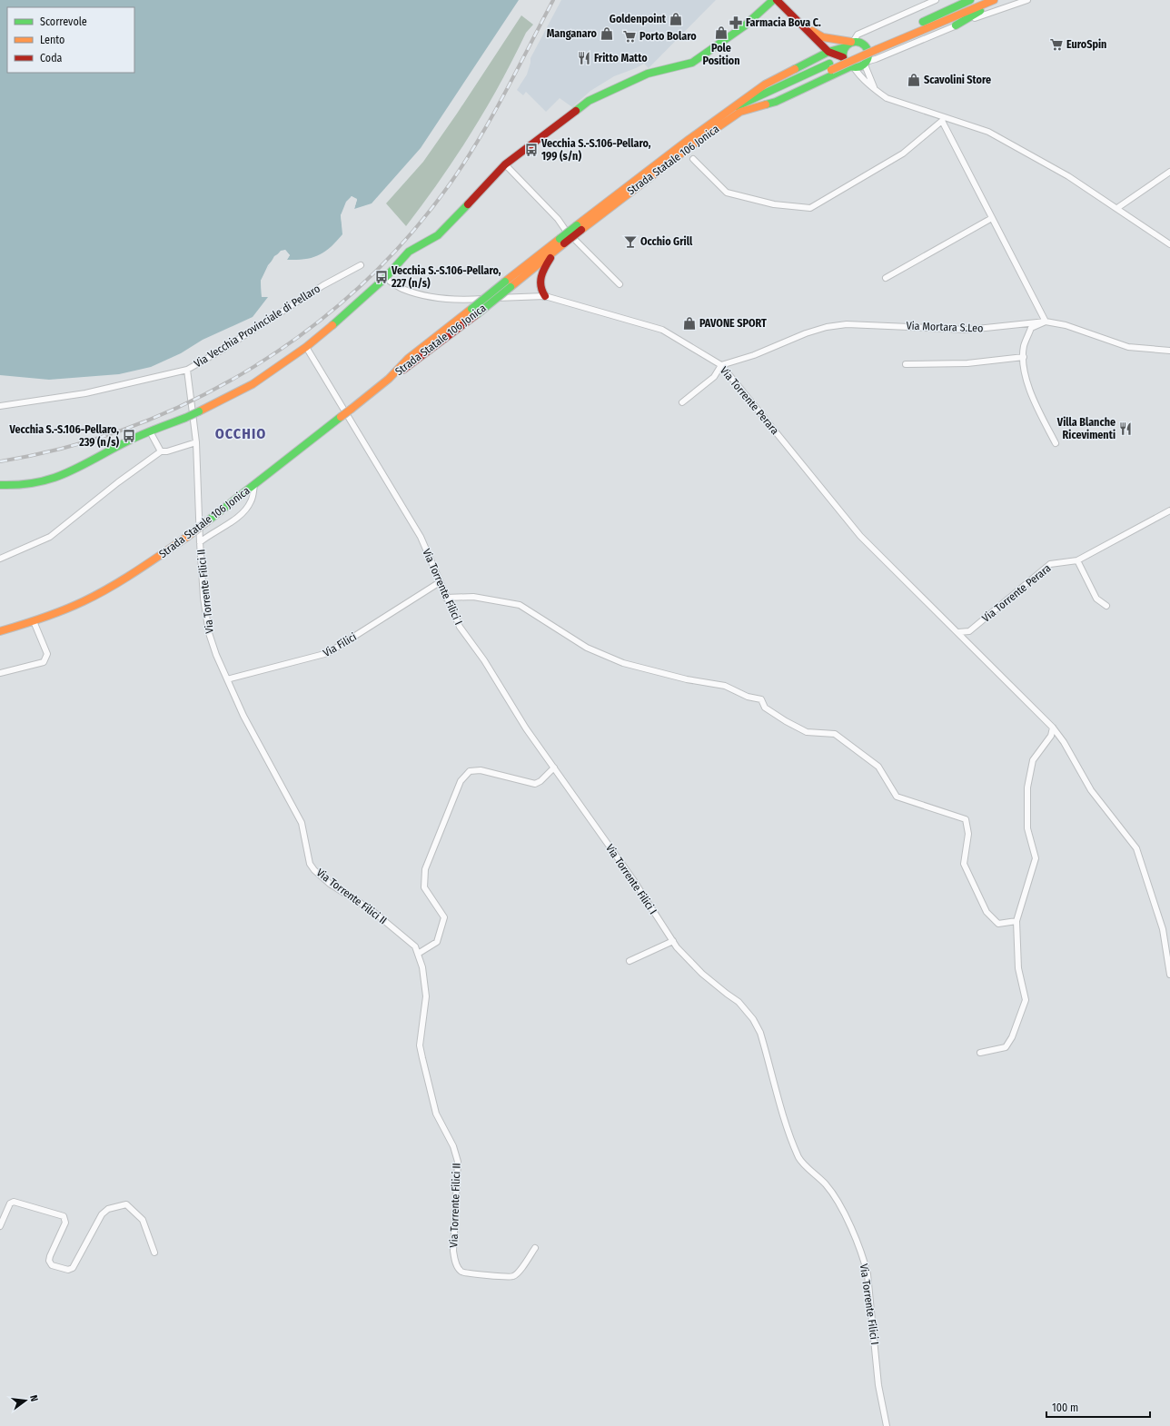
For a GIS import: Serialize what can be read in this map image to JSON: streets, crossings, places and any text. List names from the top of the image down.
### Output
{
  "streets": {
    "main road": ["Strada Statale 106 Jonica"],
    "street": [
      "Via Vecchia Provinciale di Pellaro",
      "Via Mortara S.Leo",
      "Via Torrente Perara",
      "Via Torrente Filici I",
      "Via Torrente Filici II",
      "Via Filici"
    ]
  },
  "crossings": [
    ["Via Vecchia Provinciale di Pellaro", "Via Torrente Filici II"],
    ["Via Mortara S.Leo", "Via Torrente Perara"],
    ["Via Torrente Filici I", "Via Filici"],
    ["Via Torrente Filici II", "Via Filici"]
  ],
  "districts": ["OCCHIO"],
  "places": {
    "shop": [
      "Goldenpoint",
      "Pole Position",
      "Manganaro",
      "Scavolini Store",
      "PAVONE SPORT"
    ],
    "pharmacy": ["Farmacia Bova C."],
    "supermarket": ["Porto Bolaro", "EuroSpin"],
    "restaurant": ["Fritto Matto", "Villa Blanche Ricevimenti"],
    "bus stop": ["Vecchia S.-S.106-Pellaro, 199 (s/n)", "Vecchia S.-S.106-Pellaro, 227 (n/s)", "Vecchia S.-S.106-Pellaro, 239 (n/s)"],
    "bar": ["Occhio Grill"]
  },
  "legend": ["Scorrevole", "Lento", "Coda"],
  "scale_bar": "100 m",
  "north": "right"
}
